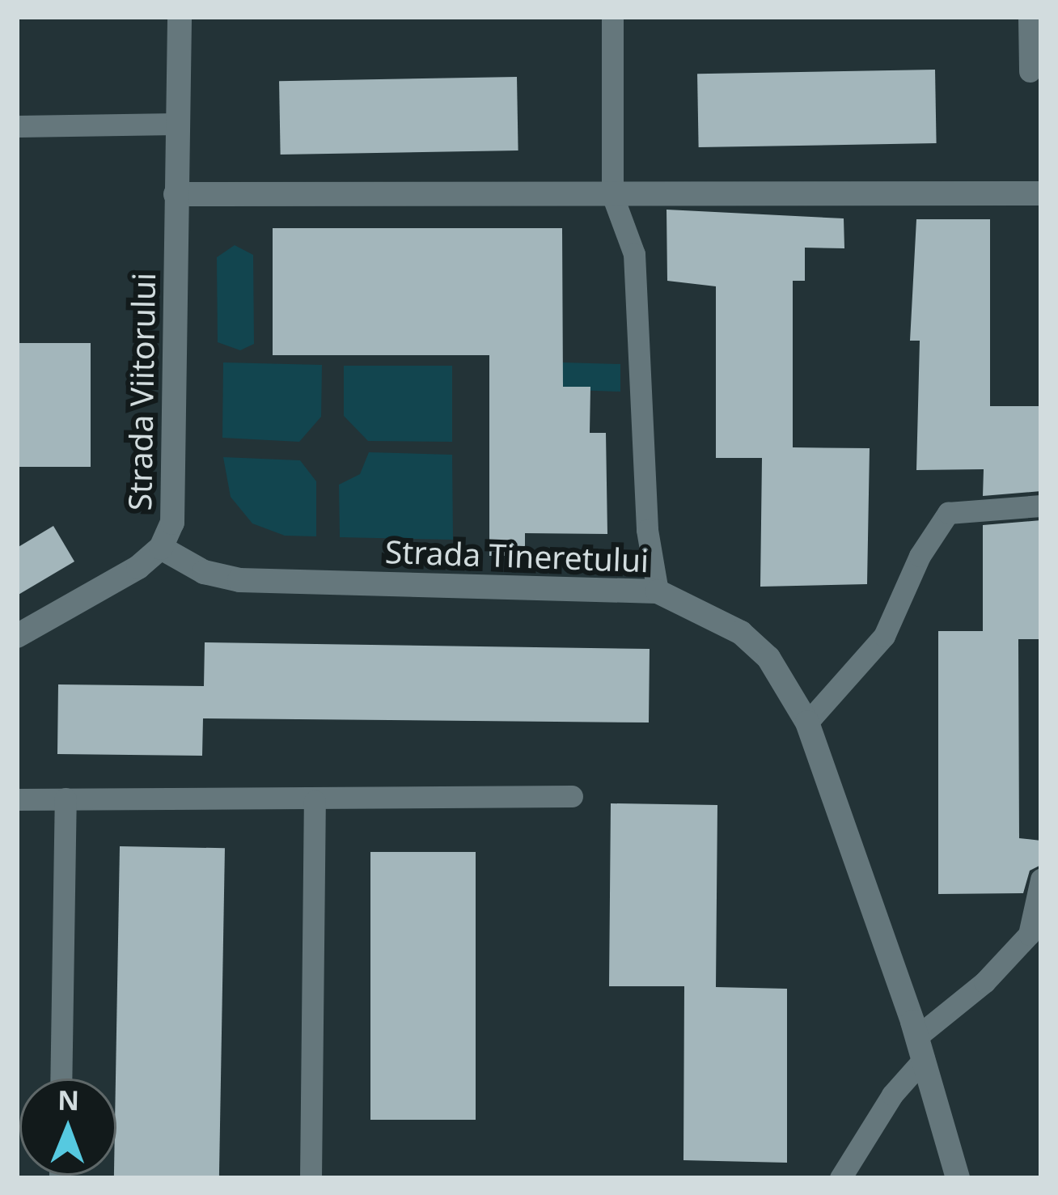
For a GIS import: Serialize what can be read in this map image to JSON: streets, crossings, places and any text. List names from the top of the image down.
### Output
{
  "streets": {
    "street": ["Strada Viitorului", "Strada Tineretului"]
  },
  "crossings": [
    ["Strada Viitorului", "Strada Tineretului"]
  ],
  "north": "top"
}
